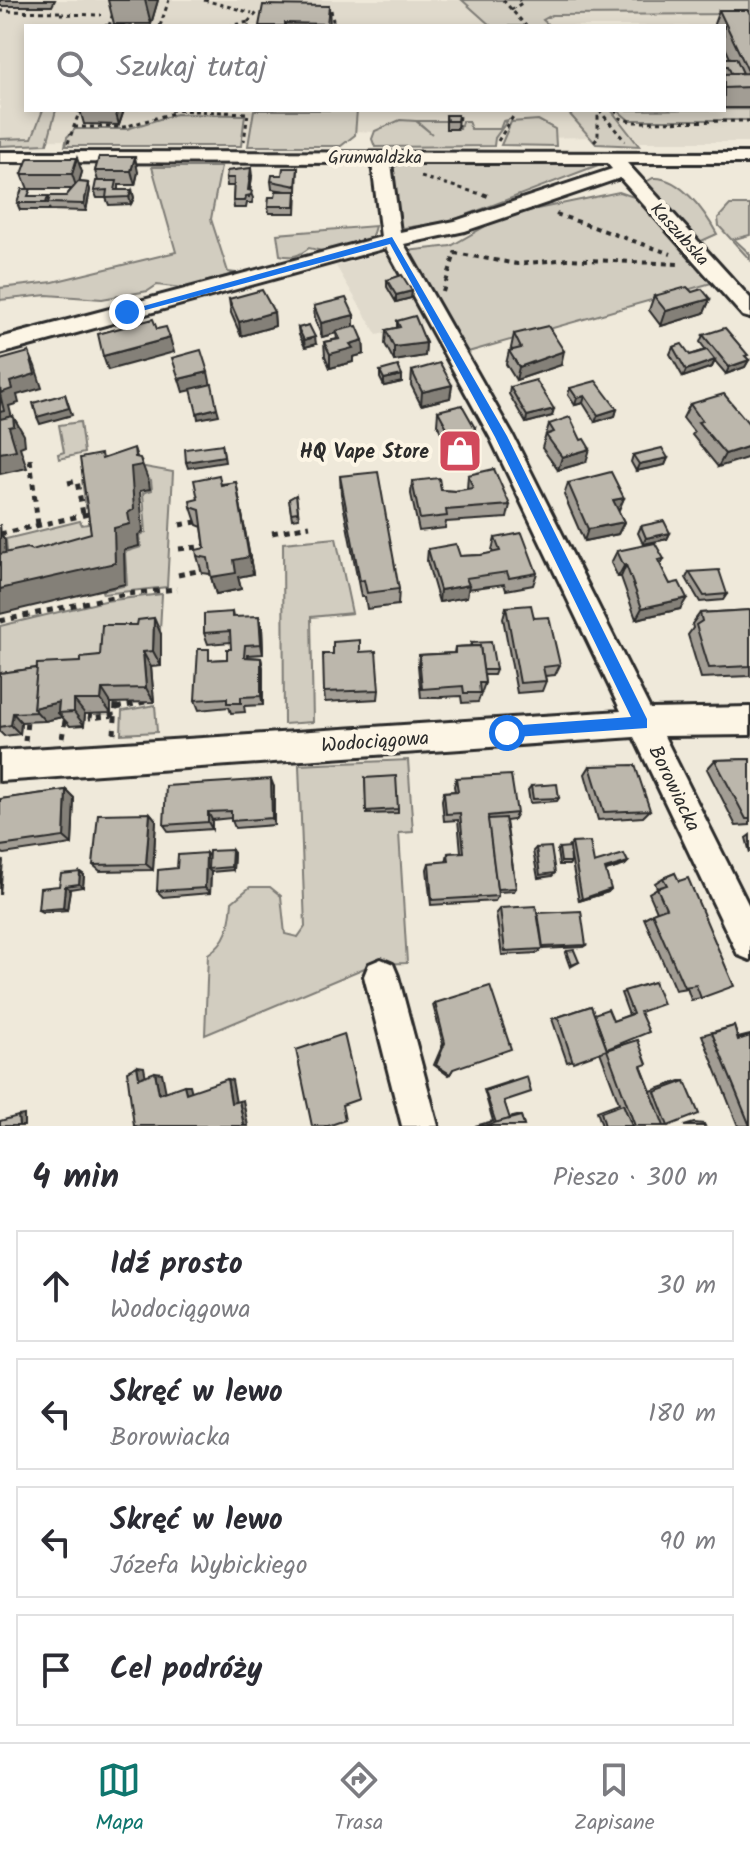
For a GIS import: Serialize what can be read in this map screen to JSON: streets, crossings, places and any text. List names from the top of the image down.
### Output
{
  "streets": {
    "street": [
      "Grunwaldzka",
      "Kaszubska",
      "Wodociągowa",
      "Borowiacka"
    ]
  },
  "crossings": [
    ["Grunwaldzka", "Kaszubska"],
    ["Grunwaldzka", "Borowiacka"],
    ["Wodociągowa", "Borowiacka"]
  ],
  "places": {
    "shop": ["HQ Vape Store"]
  },
  "page": {
    "search": "Szukaj tutaj",
    "heading": ["4 min", "Pieszo · 300 m"],
    "list": [
      ["Idź prosto", "Wodociągowa", "30 m"],
      ["Skręć w lewo", "Borowiacka", "180 m"],
      ["Skręć w lewo", "Józefa Wybickiego", "90 m"],
      "Cel podróży"
    ],
    "nav": ["Mapa", "Trasa", "Zapisane"]
  }
}
